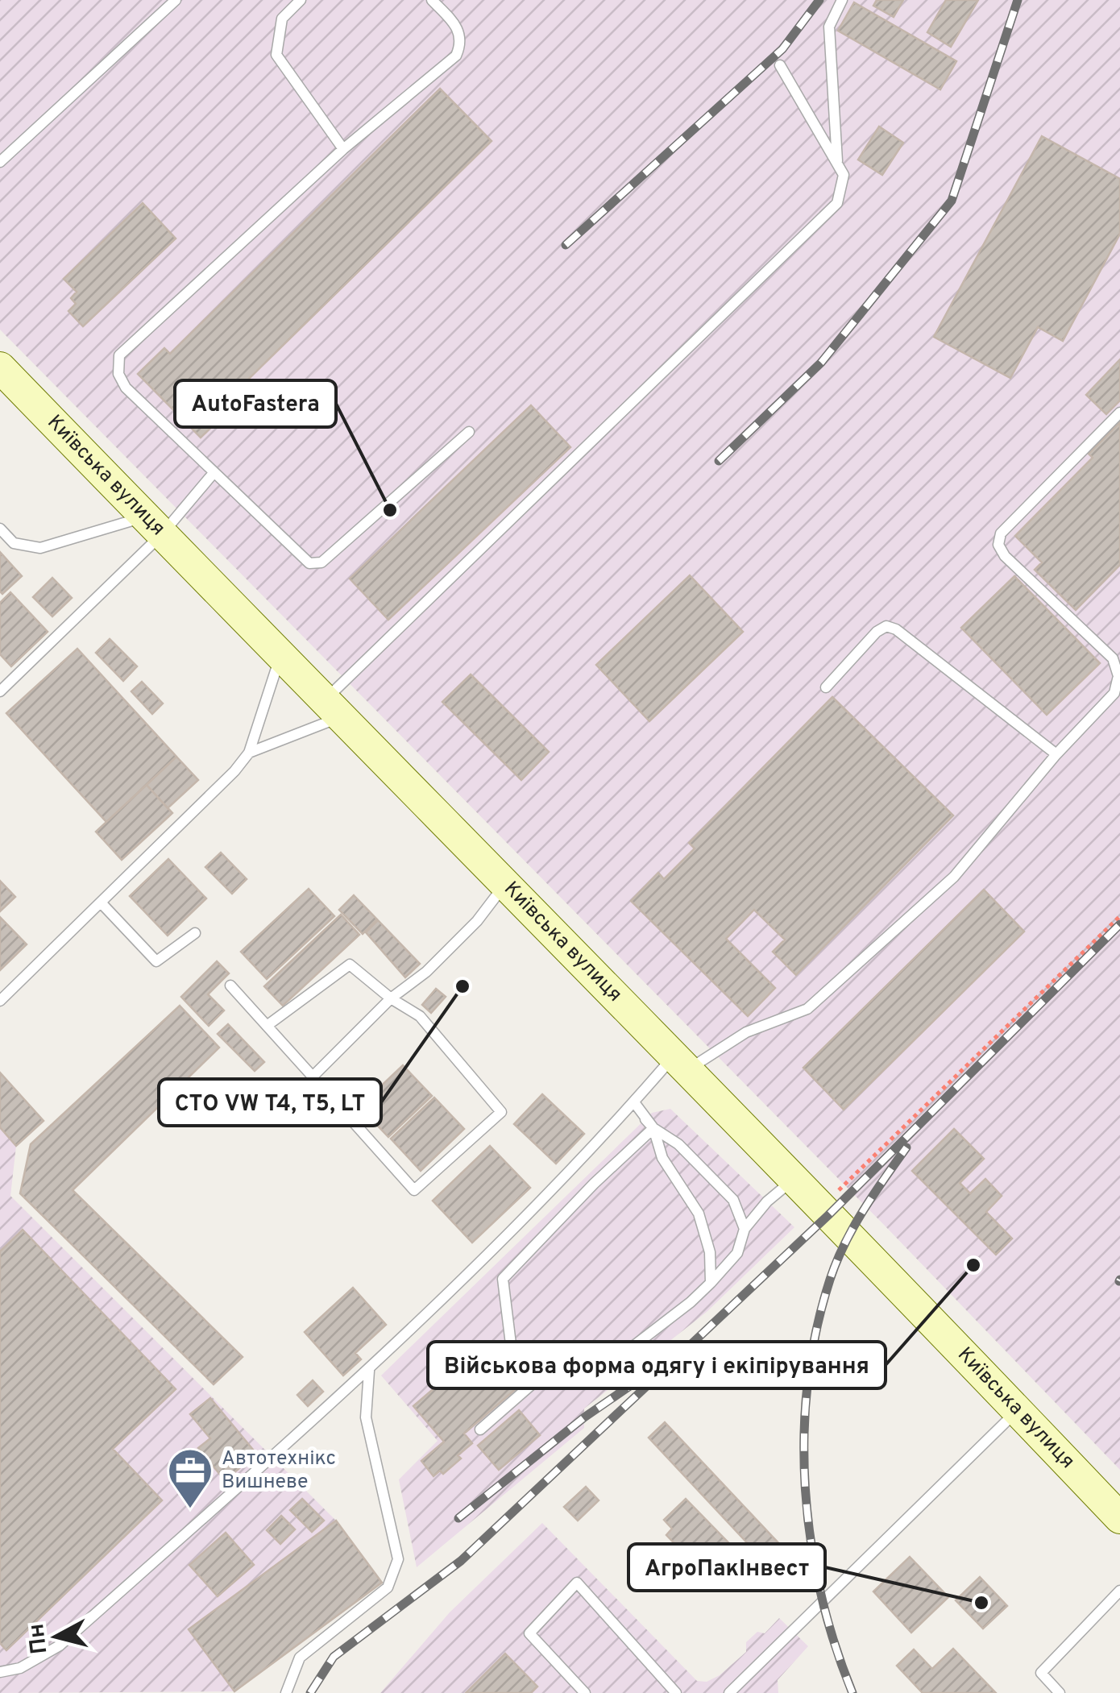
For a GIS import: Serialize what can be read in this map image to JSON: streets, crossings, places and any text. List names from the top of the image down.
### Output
{
  "streets": {
    "main road": ["Київська вулиця"]
  },
  "places": {
    "other": [
      "AutoFastera",
      "СТО VW T4, T5, LT",
      "Військова форма одягу і екіпірування",
      "АгроПакІнвест"
    ],
    "office": ["Автотехнікс Вишневе"]
  },
  "north": "left"
}
